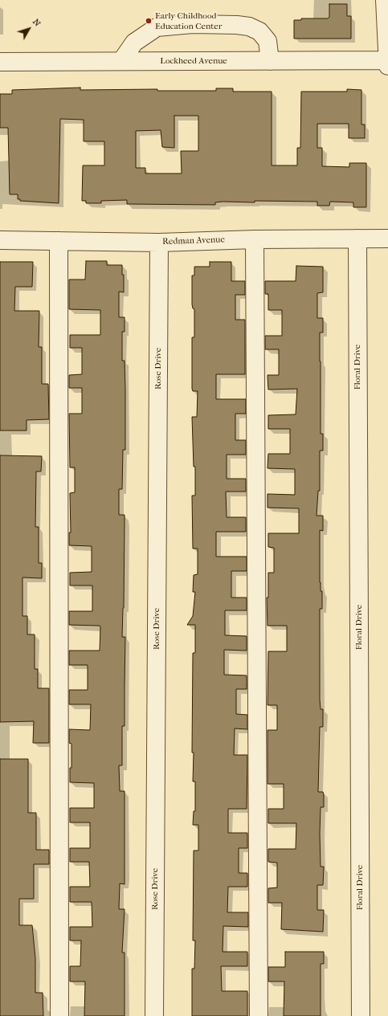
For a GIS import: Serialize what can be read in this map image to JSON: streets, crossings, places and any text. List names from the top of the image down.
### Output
{
  "streets": {
    "street": [
      "Lockheed Avenue",
      "Redman Avenue",
      "Floral Drive",
      "Rose Drive"
    ]
  },
  "crossings": [
    ["Redman Avenue", "Floral Drive"],
    ["Redman Avenue", "Rose Drive"]
  ],
  "places": ["Early Childhood Education Center"],
  "north": "top right"
}
